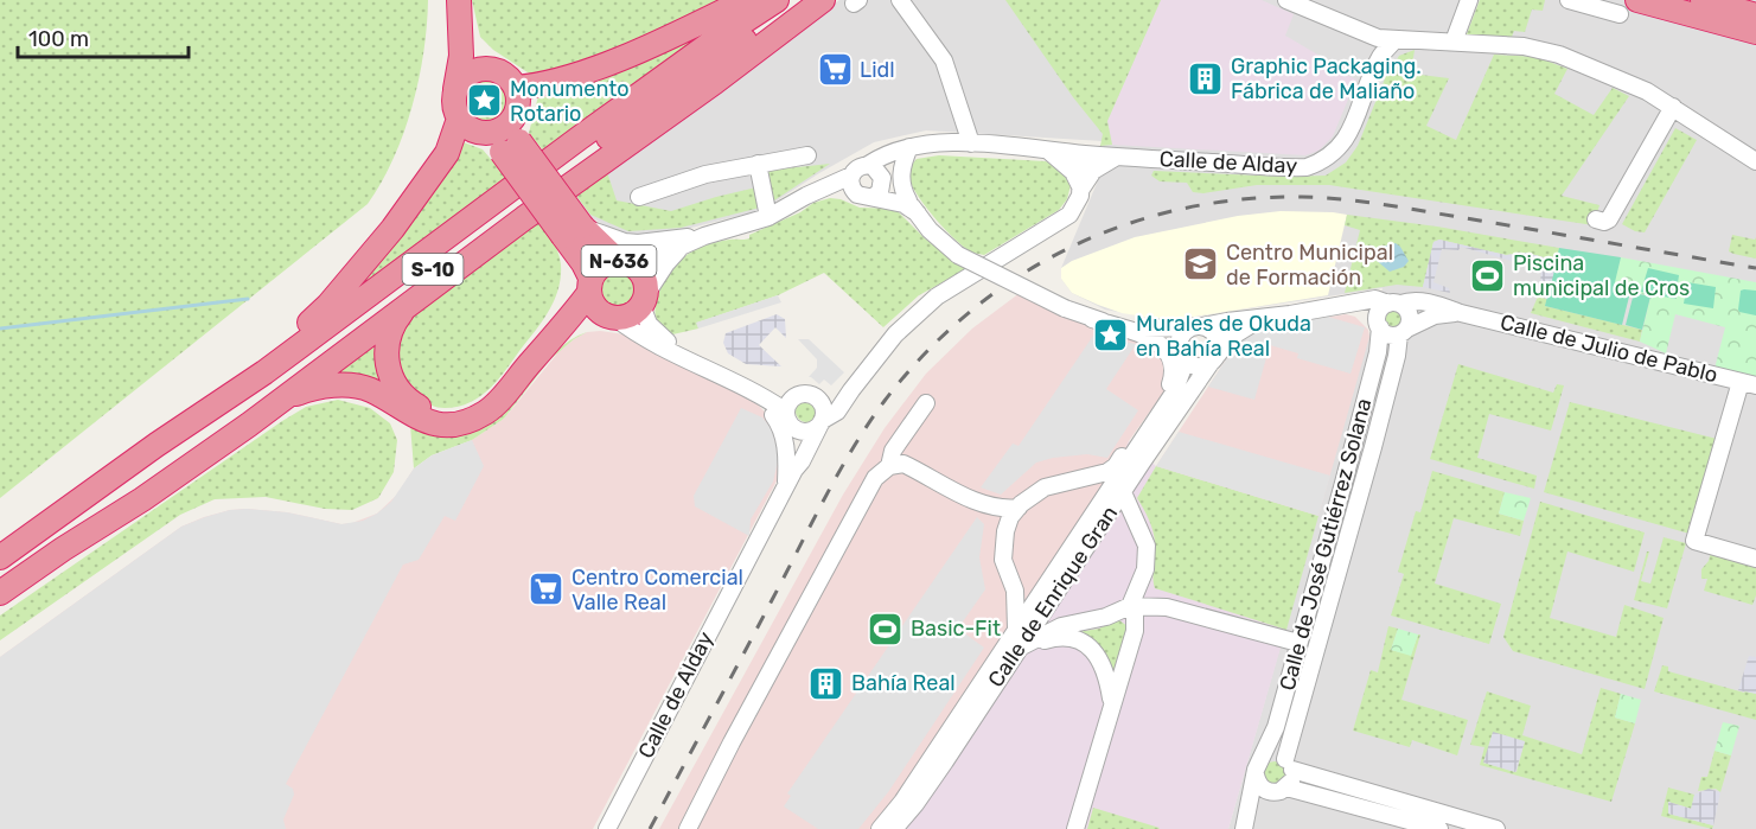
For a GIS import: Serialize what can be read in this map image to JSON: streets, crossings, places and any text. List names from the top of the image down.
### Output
{
  "streets": {
    "highway": ["N-636", "S-10"],
    "street": [
      "Calle de Alday",
      "Calle de Julio de Pablo",
      "Calle de José Gutiérrez Solana",
      "Calle de Enrique Gran"
    ]
  },
  "crossings": [
    ["Calle de Julio de Pablo", "Calle de José Gutiérrez Solana"],
    ["Calle de Julio de Pablo", "Calle de Enrique Gran"]
  ],
  "places": {
    "supermarket": ["Lidl", "Centro Comercial Valle Real"],
    "building": ["Graphic Packaging. Fábrica de Maliaño", "Bahía Real"],
    "place": ["Monumento Rotario", "Murales de Okuda en Bahía Real"],
    "school or university": ["Centro Municipal de Formación"],
    "sports": ["Piscina municipal de Cros", "Basic-Fit"]
  },
  "scale_bar": "100 m"
}
